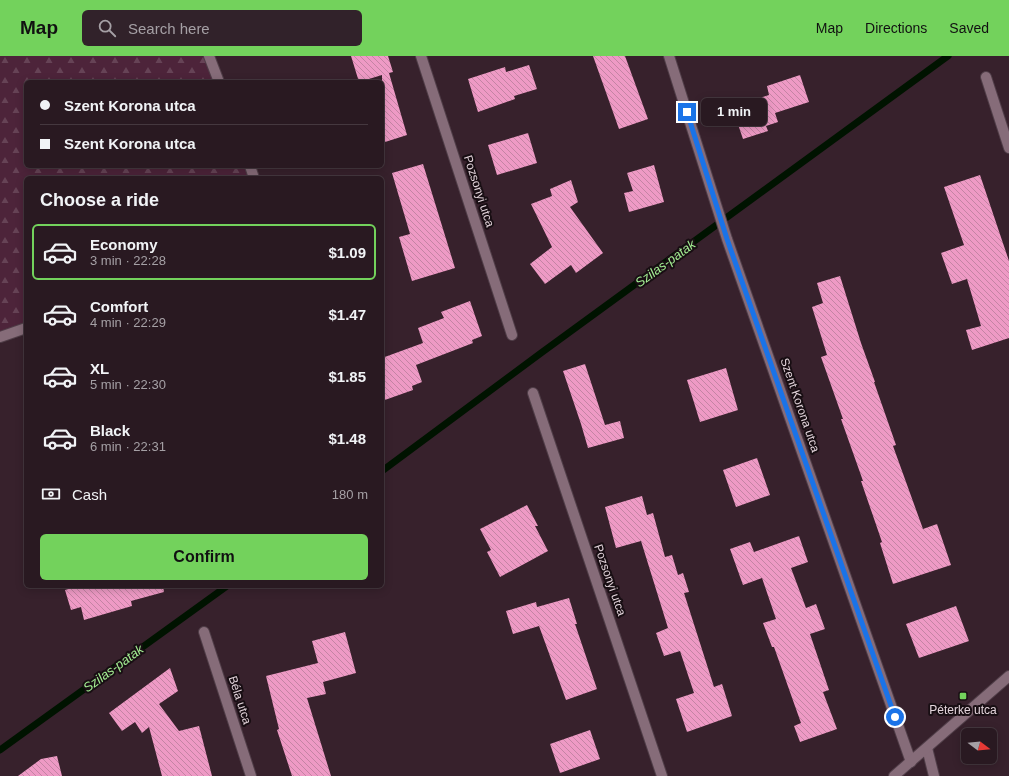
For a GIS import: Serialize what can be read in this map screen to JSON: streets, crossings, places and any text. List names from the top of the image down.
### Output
{
  "streets": {
    "street": ["Pozsonyi utca", "Szent Korona utca", "Béla utca"]
  },
  "water": ["Szilas-patak"],
  "places": {
    "transit": ["Péterke utca"]
  },
  "north": "right",
  "page": {
    "header": "Map",
    "search": "Search here",
    "nav": ["Map", "Directions", "Saved"],
    "banner": ["Szent Korona utca", "Szent Korona utca"],
    "bubble": "1 min",
    "heading": "Choose a ride",
    "list": [
      {
        "name": "Economy",
        "note": "3 min · 22:28",
        "value": "$1.09"
      },
      {
        "name": "Comfort",
        "note": "4 min · 22:29",
        "value": "$1.47"
      },
      {
        "name": "XL",
        "note": "5 min · 22:30",
        "value": "$1.85"
      },
      {
        "name": "Black",
        "note": "6 min · 22:31",
        "value": "$1.48"
      }
    ],
    "pay": ["Cash", "180 m"],
    "buttons": "Confirm"
  }
}
